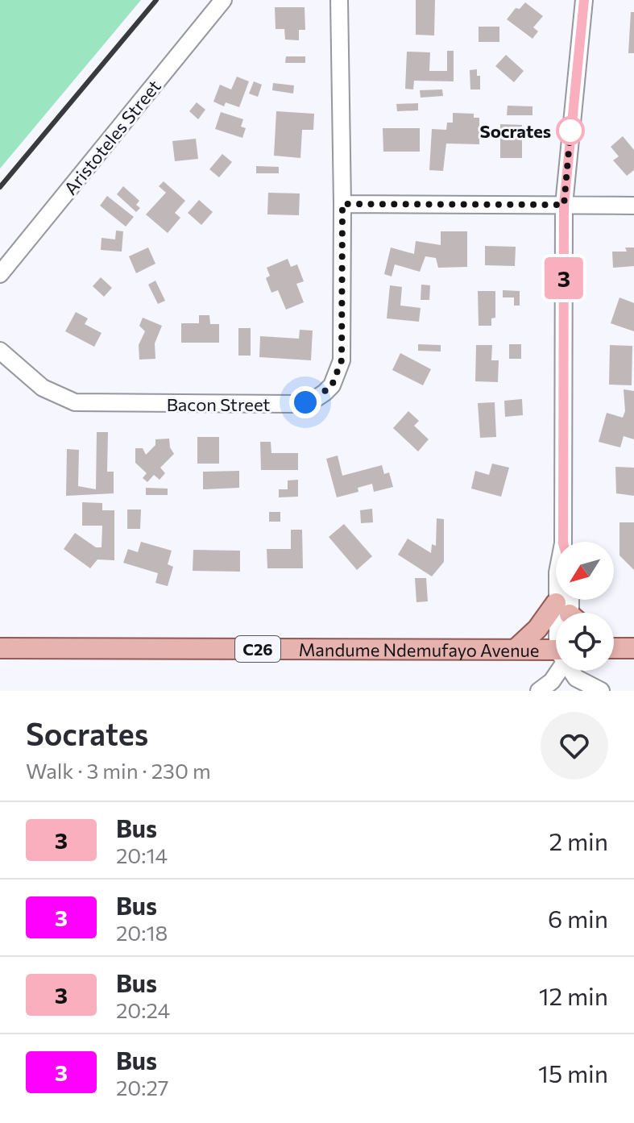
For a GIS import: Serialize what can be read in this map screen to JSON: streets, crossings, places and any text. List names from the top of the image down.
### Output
{
  "streets": {
    "main road": ["C26", "Mandume Ndemufayo Avenue"],
    "street": ["Aristoteles Street", "Bacon Street"]
  },
  "places": ["Socrates"],
  "lines": ["bus line 3"],
  "north": "bottom left",
  "page": {
    "on_map": "3",
    "heading": ["Socrates", "Walk · 3 min · 230 m"],
    "list": [
      {
        "mark": "3",
        "name": "Bus",
        "note": "20:14",
        "value": "2 min"
      },
      {
        "mark": "3",
        "name": "Bus",
        "note": "20:18",
        "value": "6 min"
      },
      {
        "mark": "3",
        "name": "Bus",
        "note": "20:24",
        "value": "12 min"
      },
      {
        "mark": "3",
        "name": "Bus",
        "note": "20:27",
        "value": "15 min"
      }
    ]
  }
}
